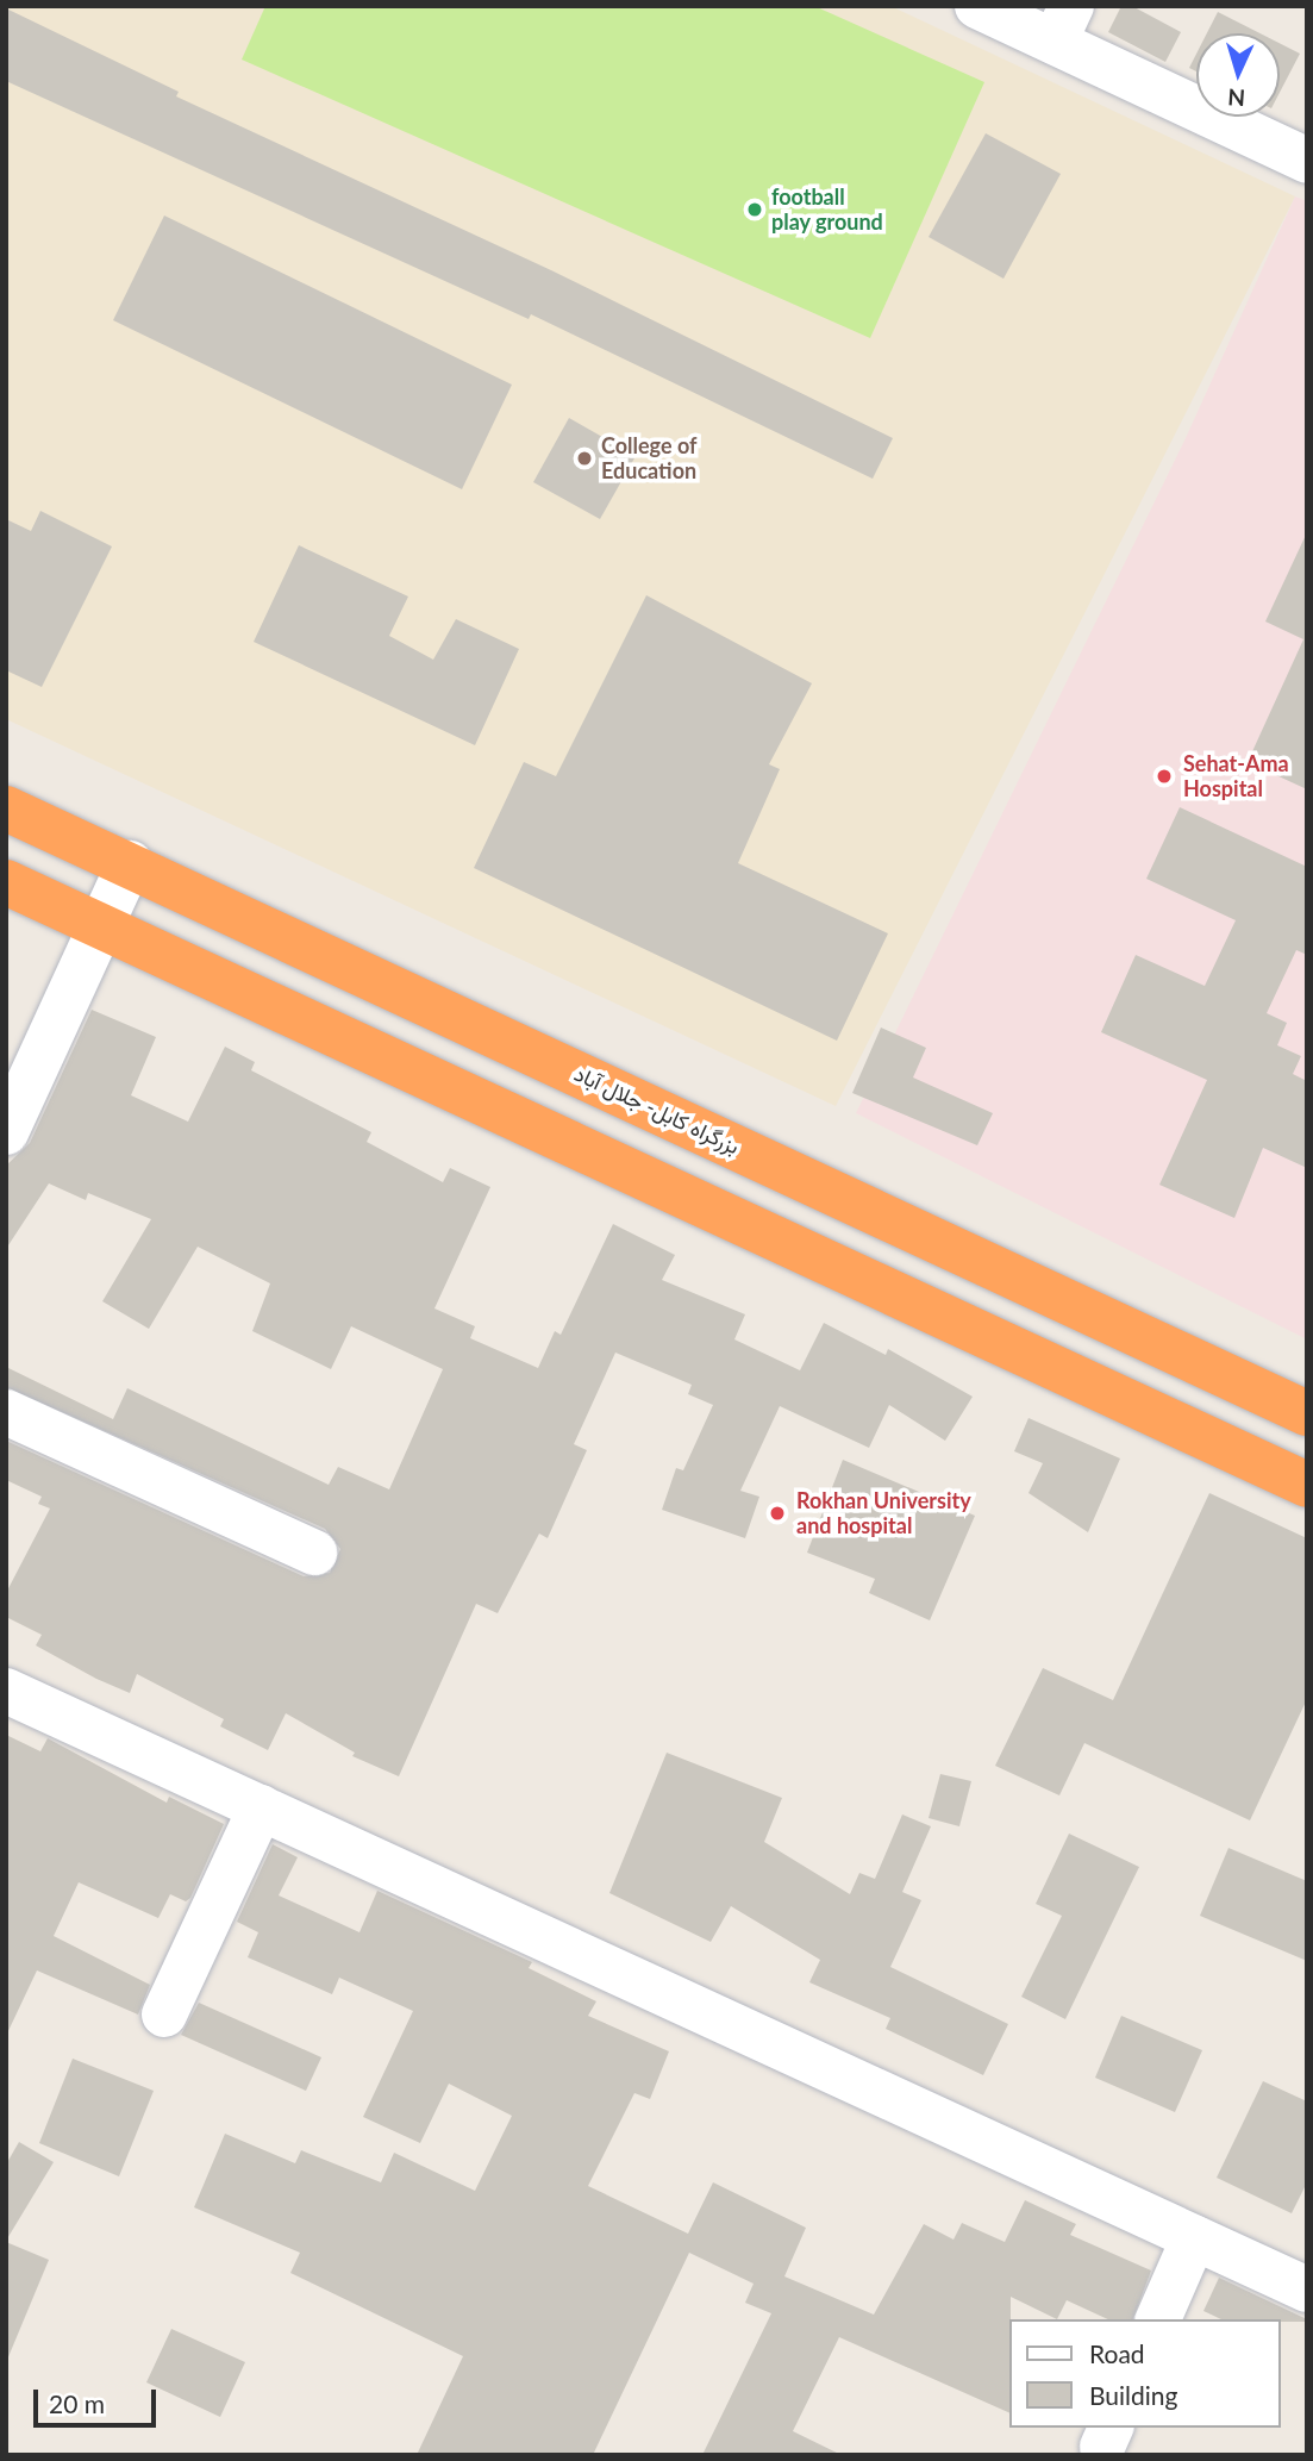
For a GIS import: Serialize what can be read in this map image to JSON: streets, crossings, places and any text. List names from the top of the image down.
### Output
{
  "streets": {
    "highway": ["بزرگراه کابل- جلال آباد"]
  },
  "places": [
    "football play ground",
    "College of Education",
    "Sehat-Ama Hospital",
    "Rokhan University and hospital"
  ],
  "legend": ["Road", "Building"],
  "scale_bar": "20 m",
  "north": "bottom"
}
